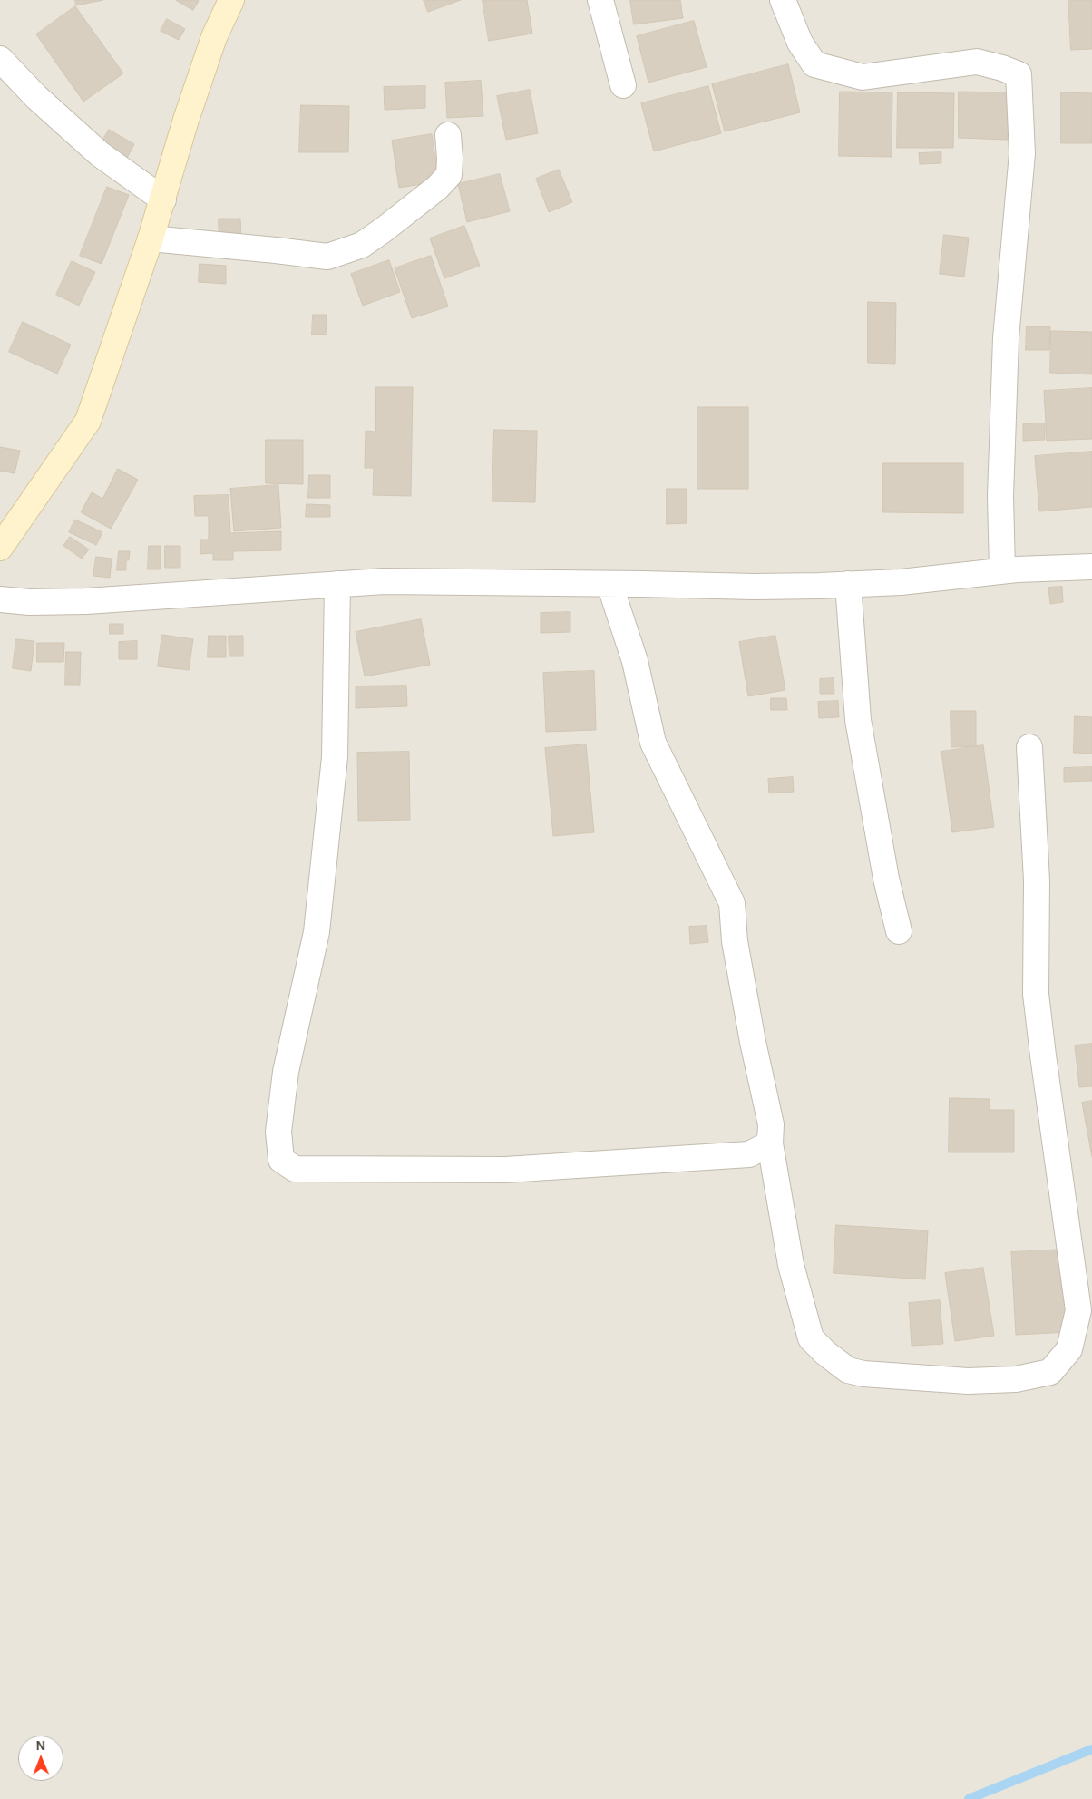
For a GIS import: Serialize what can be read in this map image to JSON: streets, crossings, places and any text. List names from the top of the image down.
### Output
{
  "north": "top"
}
